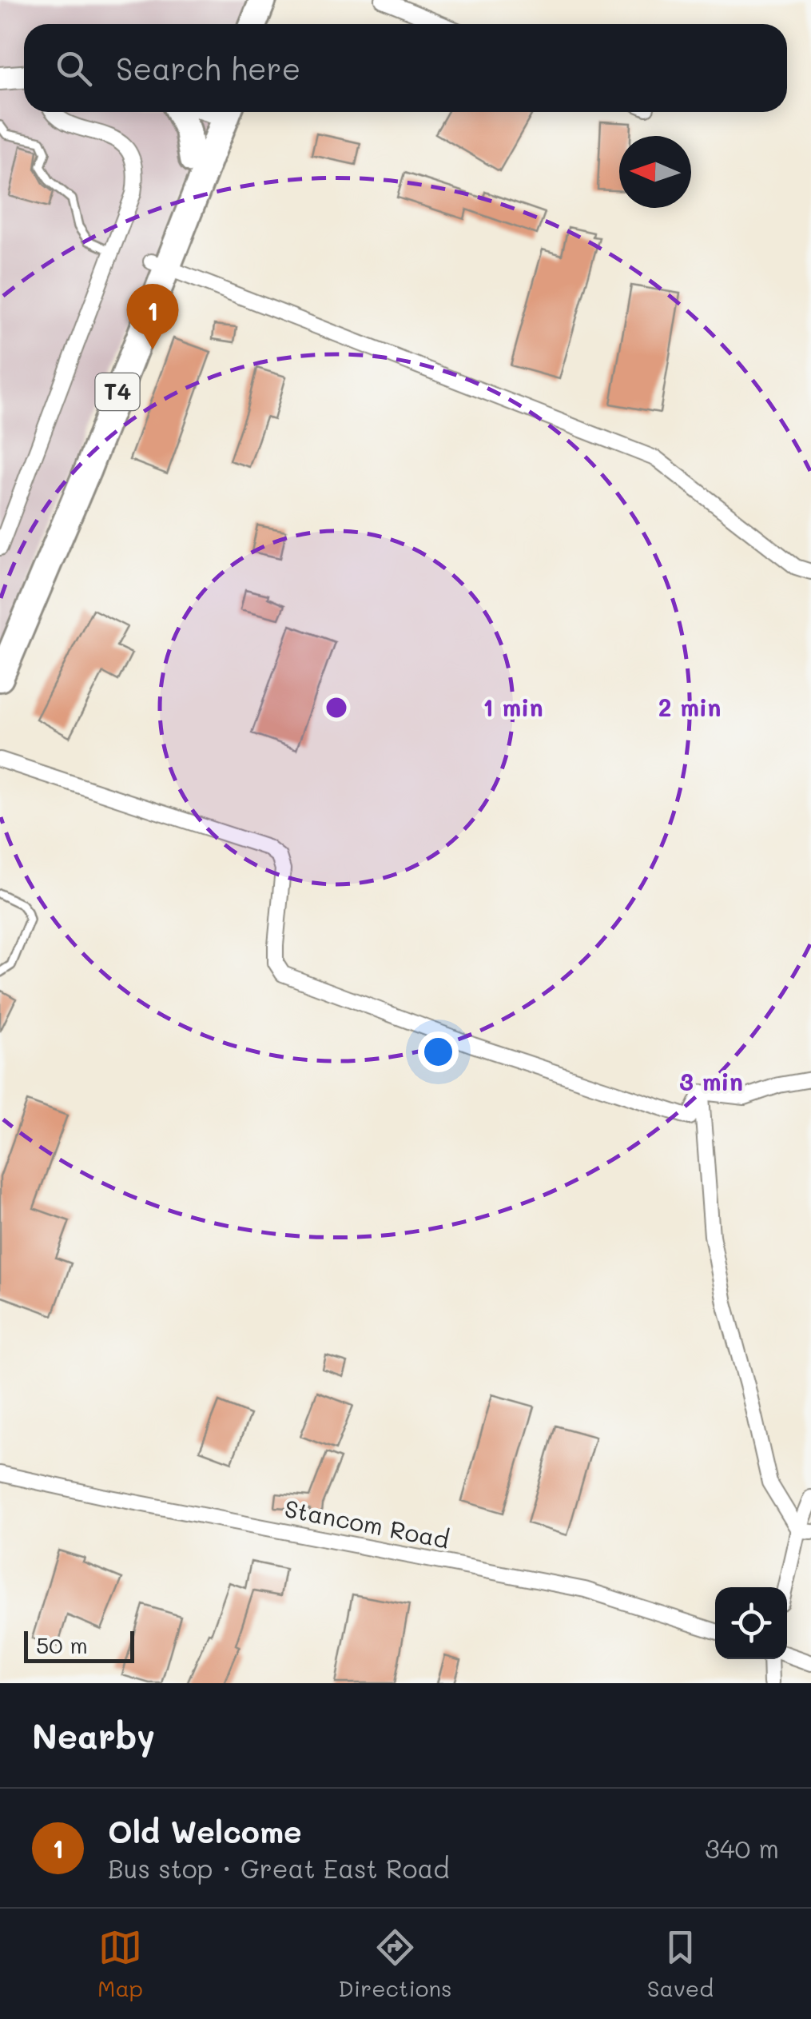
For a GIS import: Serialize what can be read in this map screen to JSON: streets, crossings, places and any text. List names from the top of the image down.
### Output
{
  "streets": {
    "highway": ["T4"],
    "street": ["Stancom Road"]
  },
  "scale_bar": "50 m",
  "north": "left",
  "page": {
    "search": "Search here",
    "pins": "1",
    "scale": "50 m",
    "heading": "Nearby",
    "list": [
      {
        "mark": "1",
        "name": "Old Welcome",
        "note": "Bus stop · Great East Road",
        "value": "340 m"
      }
    ],
    "nav": ["Map", "Directions", "Saved"]
  },
  "rings": ["1 min", "2 min", "3 min"]
}
